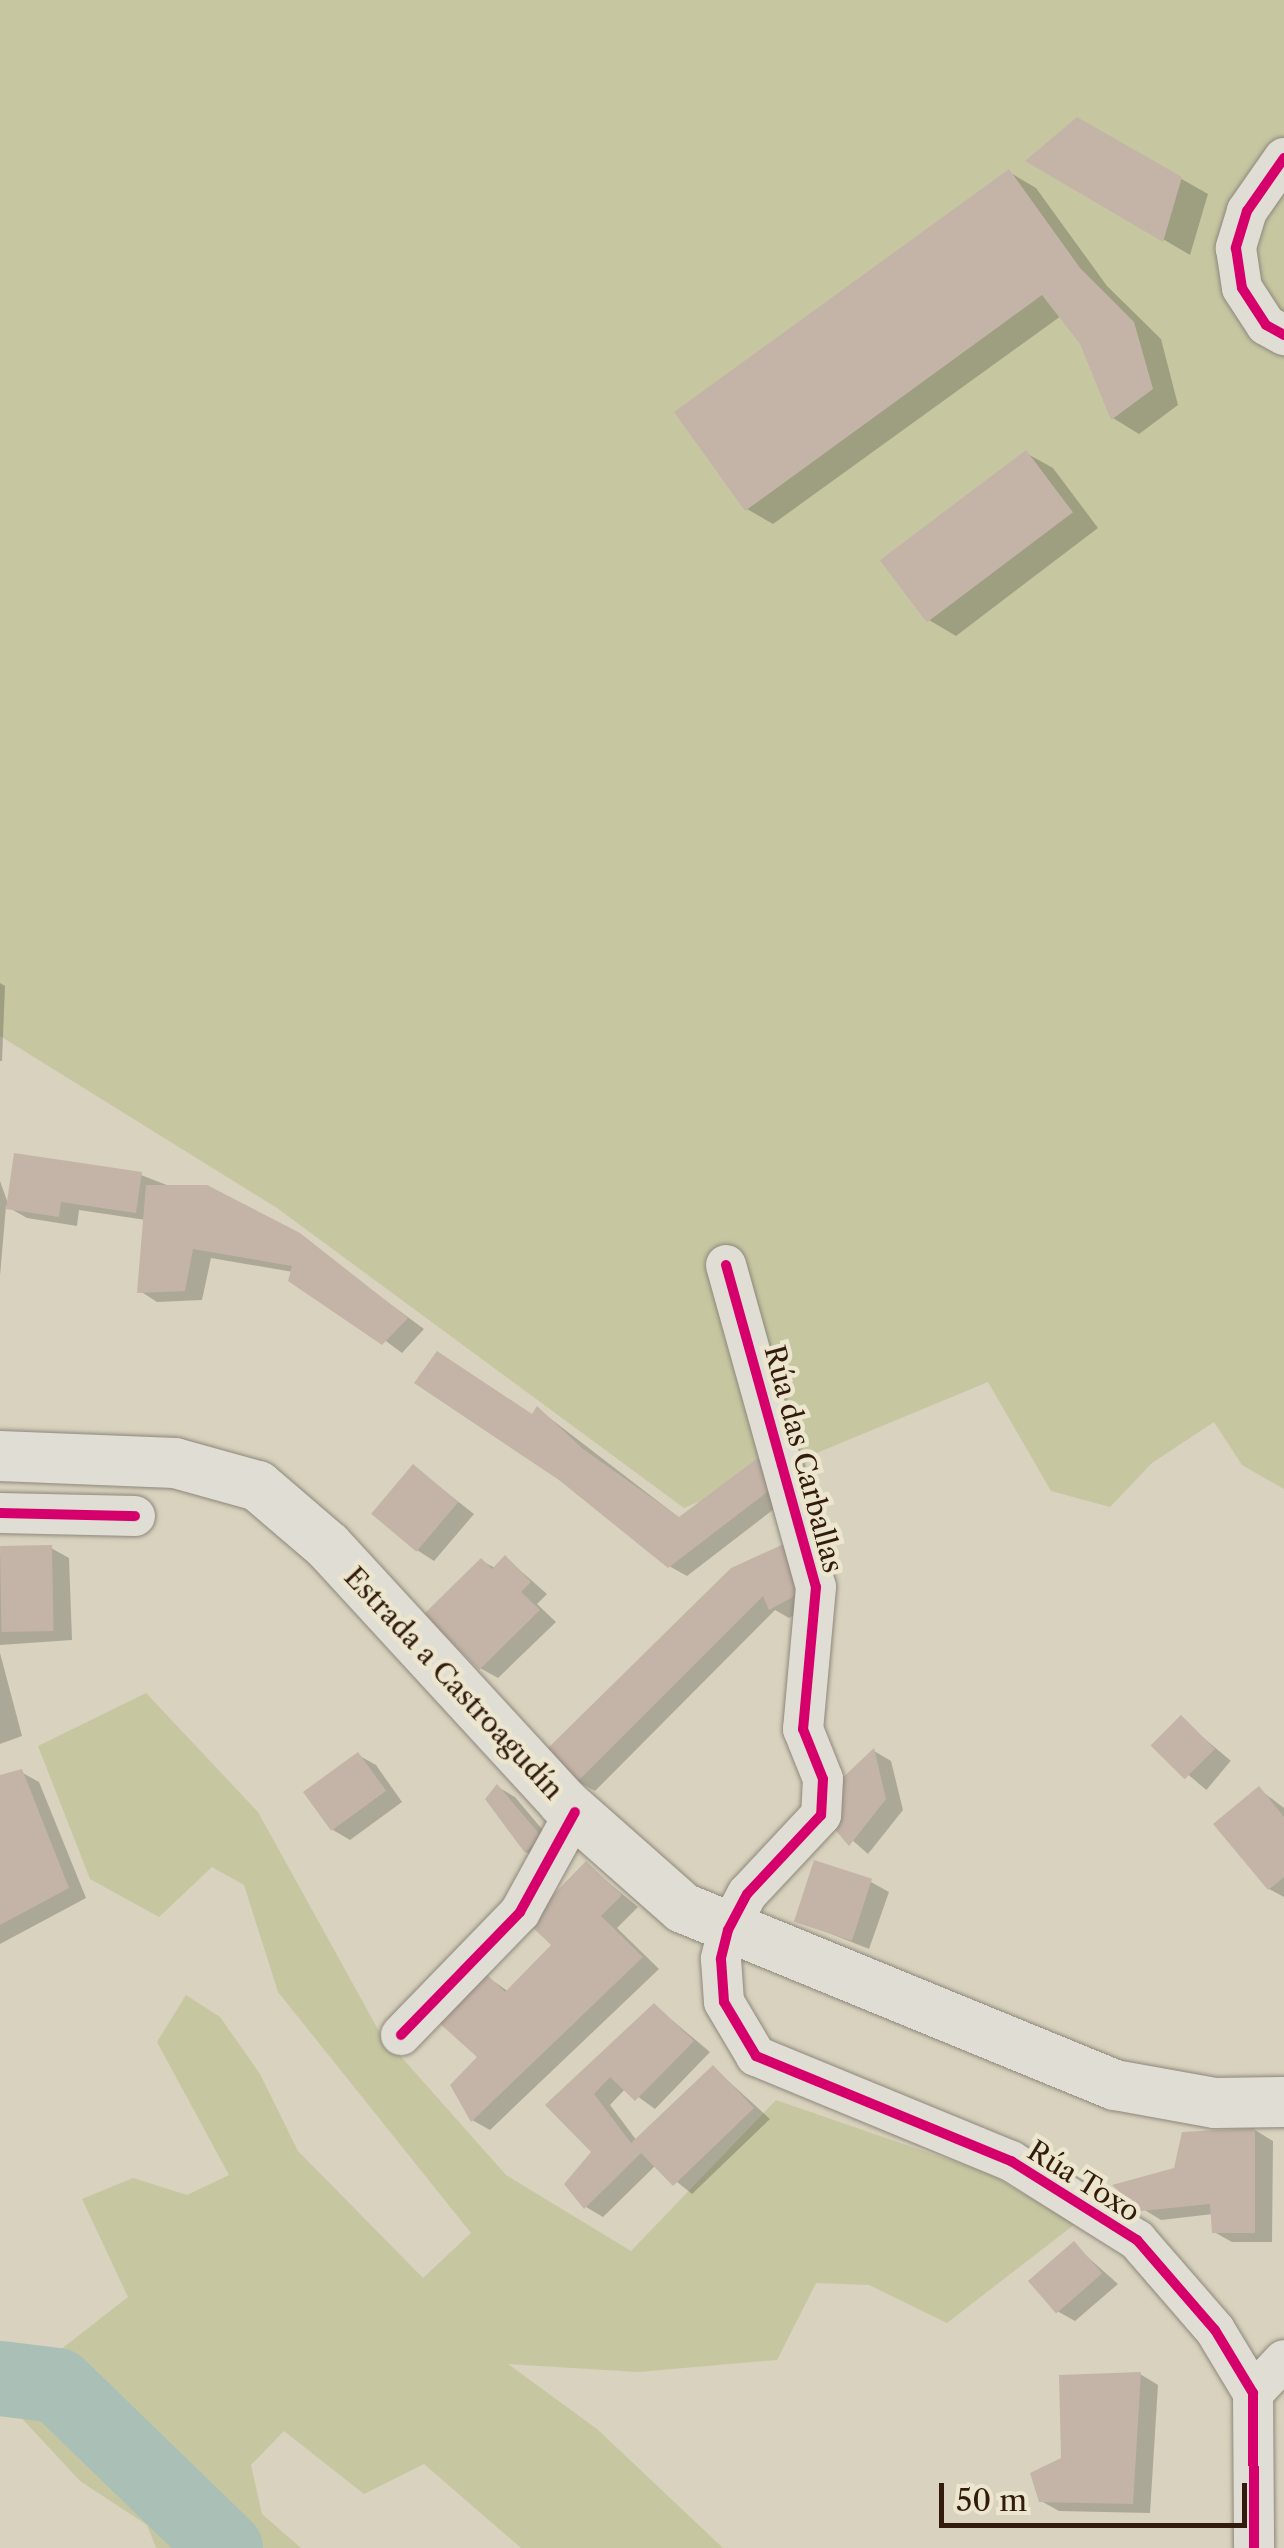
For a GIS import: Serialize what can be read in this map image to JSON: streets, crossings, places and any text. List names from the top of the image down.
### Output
{
  "streets": {
    "street": ["Rúa das Carballas", "Estrada a Castroagudín", "Rúa Toxo"]
  },
  "crossings": [
    ["Rúa das Carballas", "Estrada a Castroagudín"],
    ["Rúa das Carballas", "Rúa Toxo"],
    ["Estrada a Castroagudín", "Rúa Toxo"]
  ],
  "scale_bar": "50 m"
}
